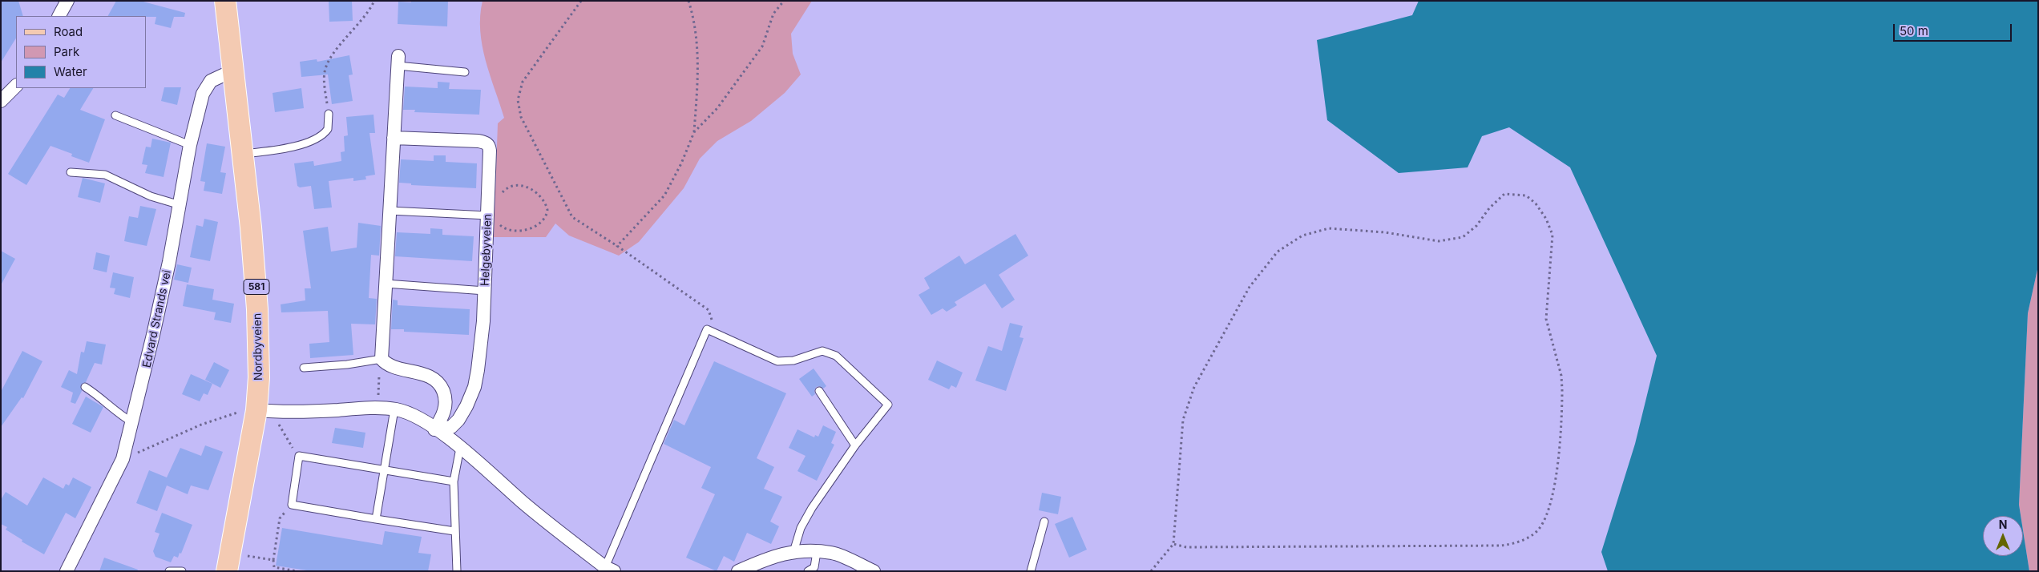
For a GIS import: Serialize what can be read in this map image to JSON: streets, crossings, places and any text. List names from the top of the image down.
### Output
{
  "streets": {
    "main road": ["581", "Nordbyveien"],
    "street": ["Helgebyveien", "Edvard Strands vei"]
  },
  "crossings": [
    ["Edvard Strands vei", "Nordbyveien"]
  ],
  "legend": ["Road", "Park", "Water"],
  "scale_bar": "50 m",
  "north": "top"
}
